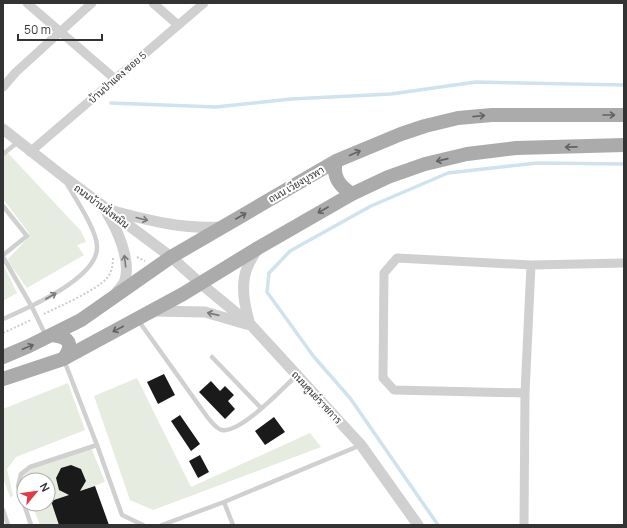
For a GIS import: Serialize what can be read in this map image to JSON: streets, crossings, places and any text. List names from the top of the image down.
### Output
{
  "streets": {
    "main road": ["ถนน เวียงบูรพา"],
    "street": ["บ้านป่าแดง ซอย 5", "ถนนบ้านฝั่งหมิน", "ถนนศูนย์ราชการ"]
  },
  "crossings": [
    ["บ้านป่าแดง ซอย 5", "ถนนบ้านฝั่งหมิน"],
    ["ถนน เวียงบูรพา", "ถนนบ้านฝั่งหมิน"],
    ["ถนนบ้านฝั่งหมิน", "ถนนศูนย์ราชการ"]
  ],
  "scale_bar": "50 m",
  "north": "top right"
}
